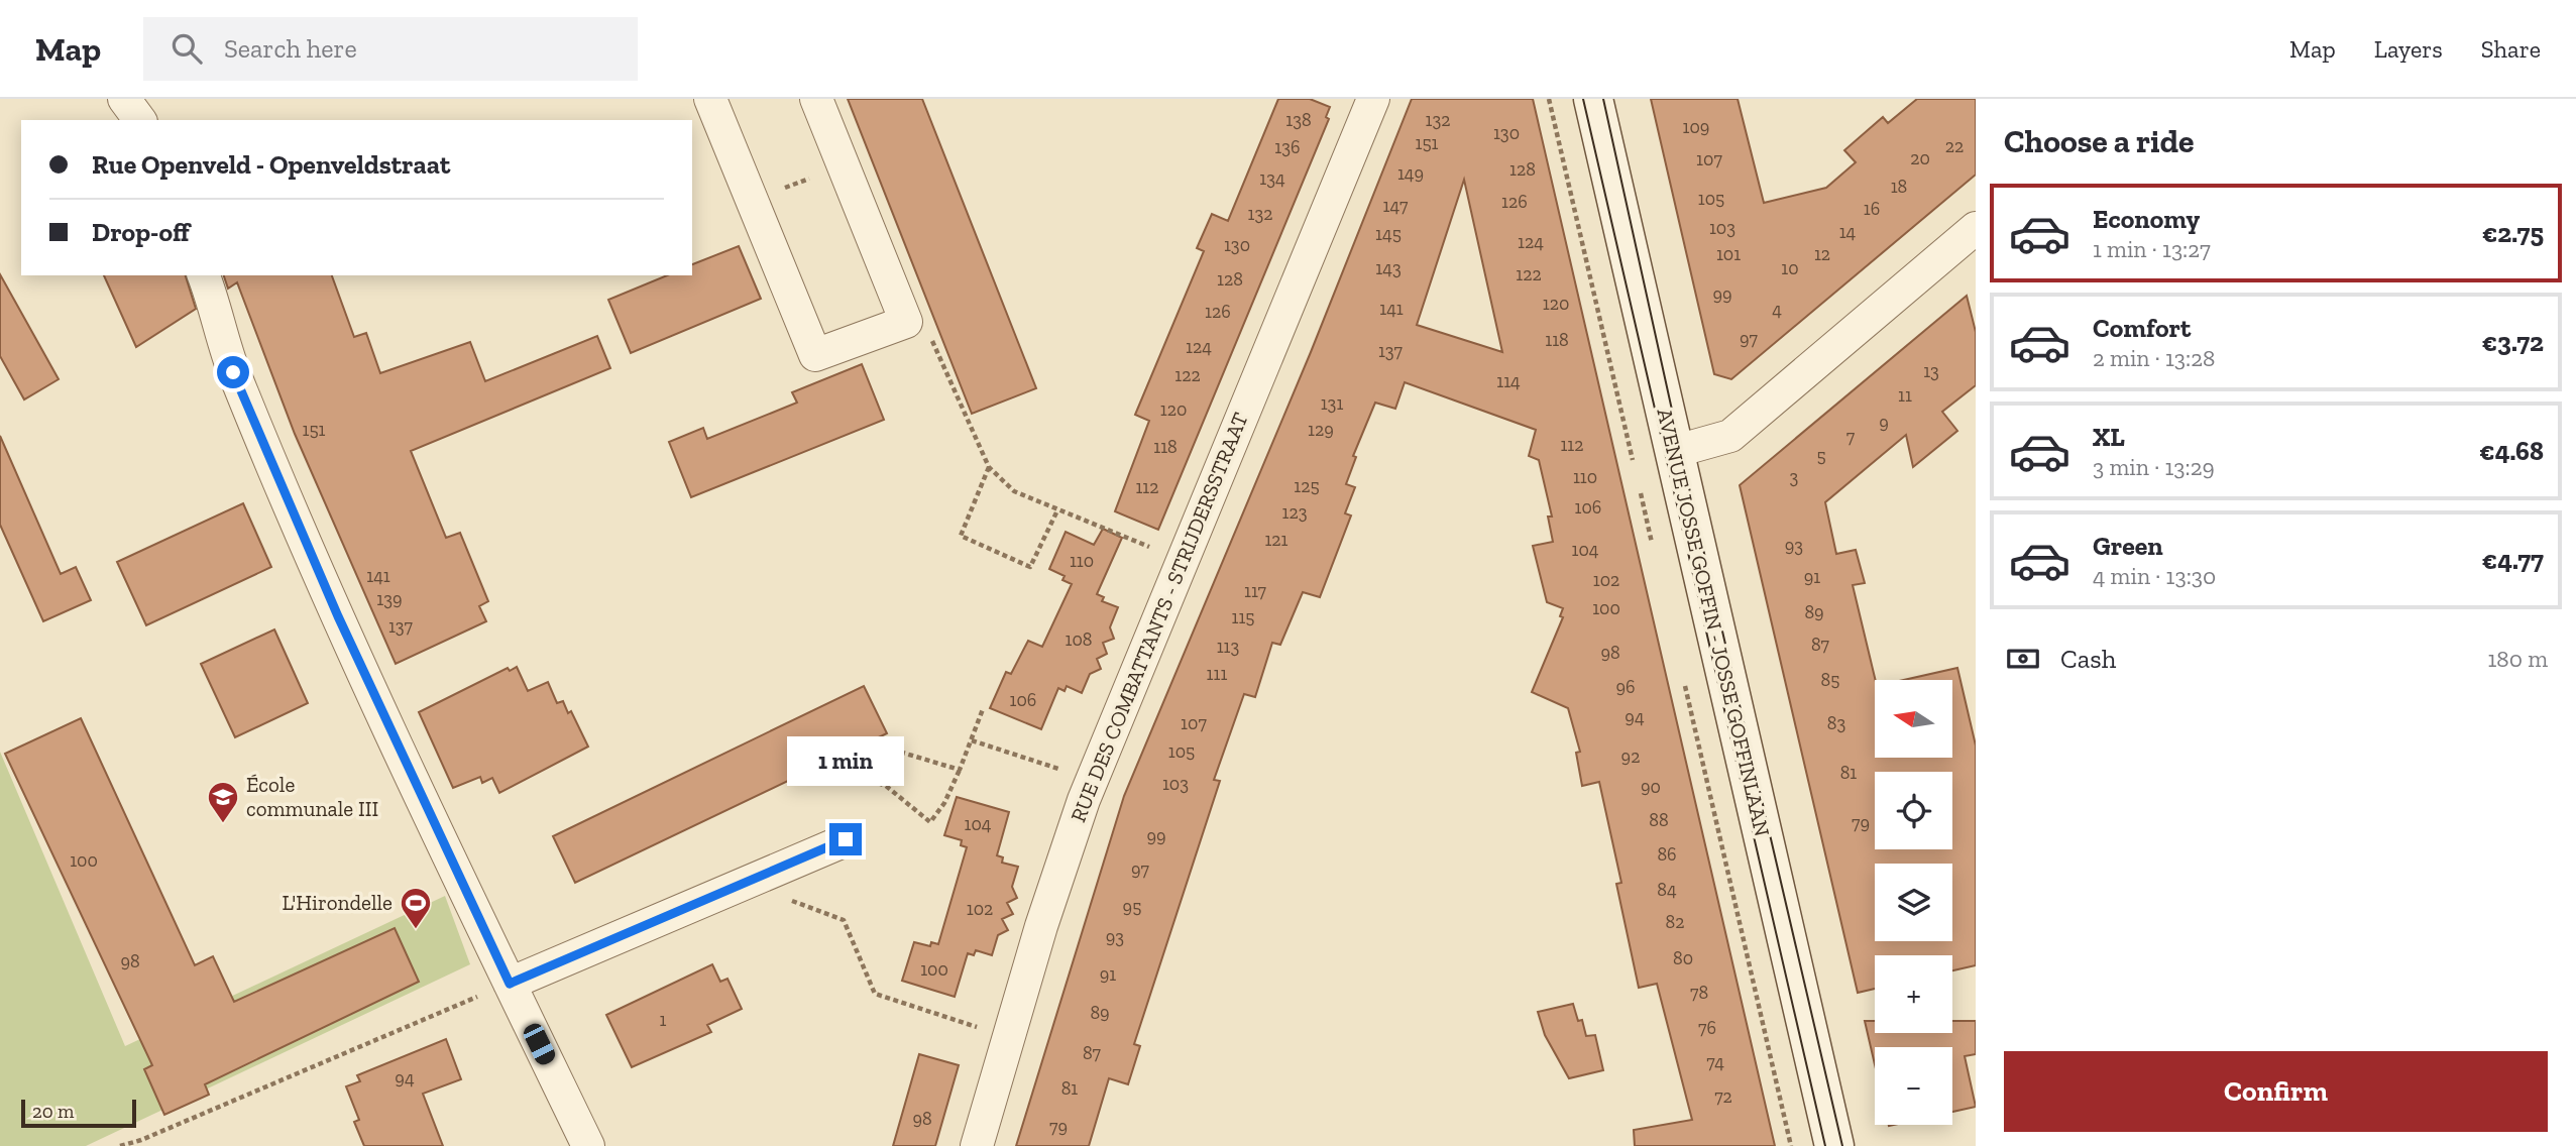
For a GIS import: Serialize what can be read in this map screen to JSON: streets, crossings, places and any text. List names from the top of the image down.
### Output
{
  "streets": {
    "main road": ["AVENUE JOSSE GOFFIN - JOSSE GOFFINLAAN"],
    "street": ["RUE DES COMBATTANTS - STRIJDERSSTRAAT"]
  },
  "places": {
    "school or university": ["École communale III"],
    "sports": ["L'Hirondelle"]
  },
  "house_numbers": [
    "138",
    "132",
    "109",
    "130",
    "151",
    "22",
    "136",
    "20",
    "107",
    "128",
    "149",
    "134",
    "18",
    "105",
    "126",
    "147",
    "16",
    "132",
    "103",
    "14",
    "145",
    "124",
    "130",
    "101",
    "12",
    "143",
    "10",
    "122",
    "128",
    "99",
    "120",
    "141",
    "4",
    "126",
    "97",
    "118",
    "124",
    "137",
    "13",
    "122",
    "114",
    "11",
    "131",
    "120",
    "9",
    "151",
    "129",
    "7",
    "112",
    "118",
    "5",
    "110",
    "3",
    "125",
    "112",
    "106",
    "123",
    "121",
    "93",
    "104",
    "110",
    "141",
    "91",
    "102",
    "117",
    "139",
    "100",
    "89",
    "115",
    "137",
    "108",
    "87",
    "113",
    "98",
    "111",
    "85",
    "96",
    "106",
    "94",
    "107",
    "83",
    "105",
    "92",
    "81",
    "103",
    "90",
    "88",
    "79",
    "104",
    "99",
    "86",
    "100",
    "97",
    "84",
    "95",
    "102",
    "82",
    "93",
    "80",
    "98",
    "100",
    "91",
    "78",
    "89",
    "1",
    "76",
    "87",
    "74",
    "94",
    "81",
    "72",
    "98",
    "79"
  ],
  "scale_bar": "20 m",
  "north": "left",
  "page": {
    "header": "Map",
    "search": "Search here",
    "nav": ["Map", "Layers", "Share"],
    "heading": "Choose a ride",
    "banner": ["Rue Openveld - Openveldstraat", "Drop-off"],
    "list": [
      {
        "name": "Economy",
        "note": "1 min · 13:27",
        "value": "€2.75"
      },
      {
        "name": "Comfort",
        "note": "2 min · 13:28",
        "value": "€3.72"
      },
      {
        "name": "XL",
        "note": "3 min · 13:29",
        "value": "€4.68"
      },
      {
        "name": "Green",
        "note": "4 min · 13:30",
        "value": "€4.77"
      }
    ],
    "pay": ["Cash", "180 m"],
    "map_buttons": ["+", "−"],
    "bubble": "1 min",
    "buttons": "Confirm",
    "scale": "20 m"
  }
}
